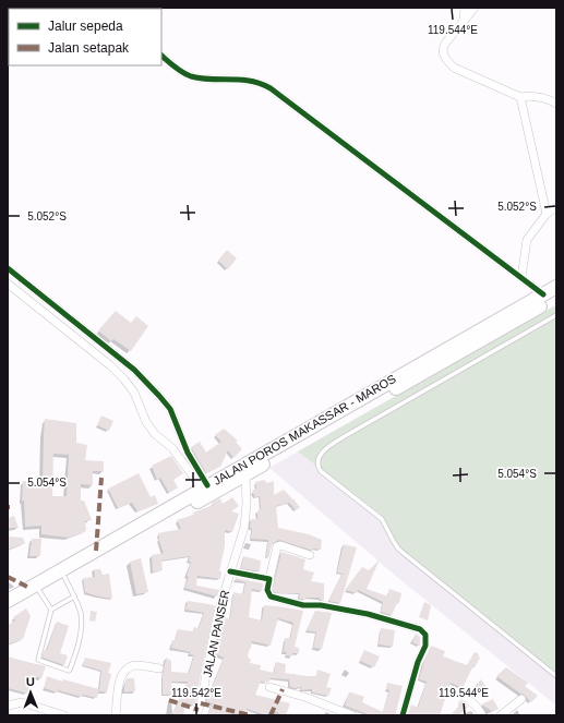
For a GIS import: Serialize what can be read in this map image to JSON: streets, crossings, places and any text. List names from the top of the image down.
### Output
{
  "streets": {
    "highway": ["JALAN POROS MAKASSAR - MAROS"],
    "street": ["JALAN PANSER"]
  },
  "crossings": [
    ["JALAN POROS MAKASSAR - MAROS", "JALAN PANSER"]
  ],
  "legend": ["Jalur sepeda", "Jalan setapak"],
  "north": "top",
  "coordinates": [
    "119.544°E",
    "5.052°S",
    "5.054°S",
    "119.542°E"
  ]
}
